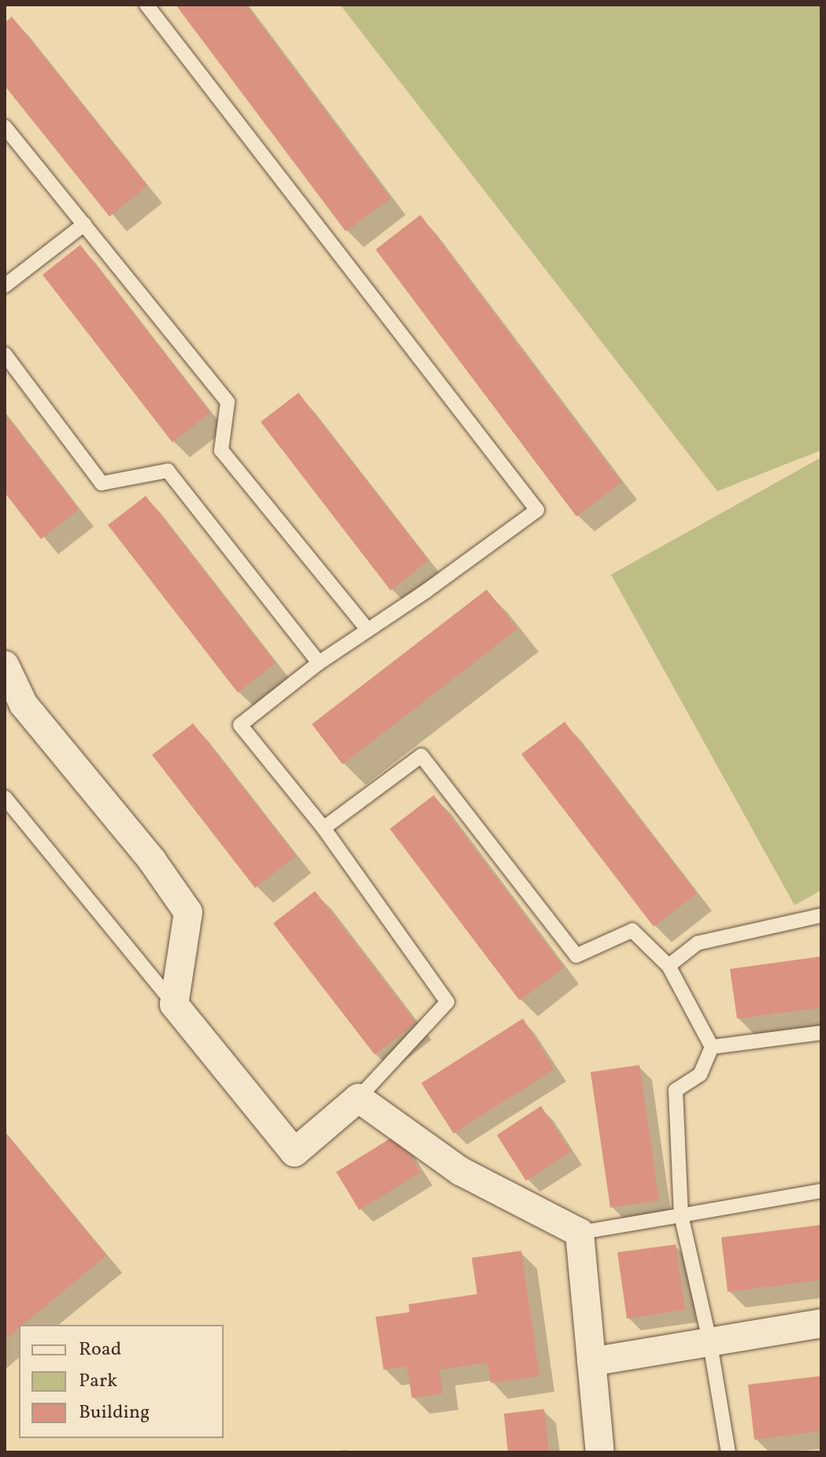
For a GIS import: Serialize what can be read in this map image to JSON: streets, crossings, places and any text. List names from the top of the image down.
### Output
{
  "legend": ["Road", "Park", "Building"]
}
